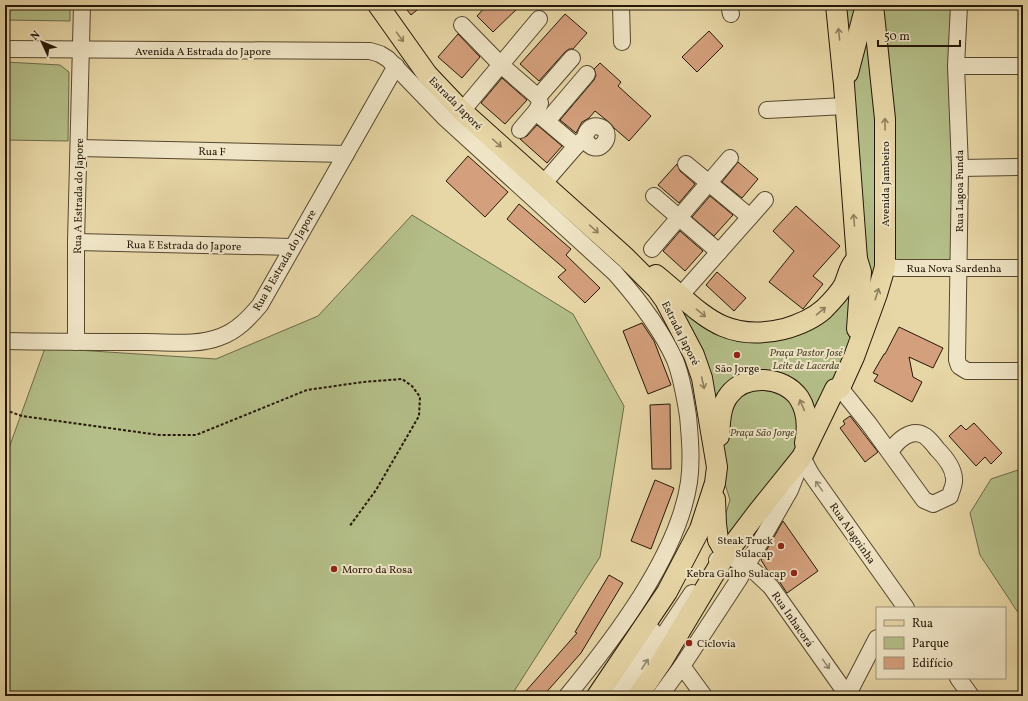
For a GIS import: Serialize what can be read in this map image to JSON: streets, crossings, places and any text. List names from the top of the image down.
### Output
{
  "streets": {
    "main road": ["Estrada Japoré", "Avenida Jambeiro"],
    "street": [
      "Avenida A Estrada do Japore",
      "Rua F",
      "Rua Lagoa Funda",
      "Rua A Estrada do Japore",
      "Rua E Estrada do Japore",
      "Rua B Estrada do Japore",
      "Rua Nova Sardenha",
      "Rua Alagoinha",
      "Rua Inhacorá"
    ]
  },
  "crossings": [
    ["Avenida A Estrada do Japore", "Rua A Estrada do Japore"],
    ["Avenida A Estrada do Japore", "Rua B Estrada do Japore"],
    ["Rua F", "Rua A Estrada do Japore"],
    ["Rua F", "Rua B Estrada do Japore"],
    ["Avenida Jambeiro", "Rua Nova Sardenha"],
    ["Rua Lagoa Funda", "Rua Nova Sardenha"],
    ["Rua A Estrada do Japore", "Rua E Estrada do Japore"],
    ["Rua A Estrada do Japore", "Rua B Estrada do Japore"],
    ["Rua E Estrada do Japore", "Rua B Estrada do Japore"]
  ],
  "one_way": ["Estrada Japoré", "Rua Alagoinha", "Rua Inhacorá"],
  "parks": ["Praça Pastor José Leite de Lacerda", "Praça São Jorge"],
  "places": [
    "São Jorge",
    "Steak Truck Sulacap",
    "Morro da Rosa",
    "Kebra Galho Sulacap",
    "Ciclovia"
  ],
  "legend": ["Rua", "Parque", "Edifício"],
  "scale_bar": "50 m",
  "north": "top left"
}
